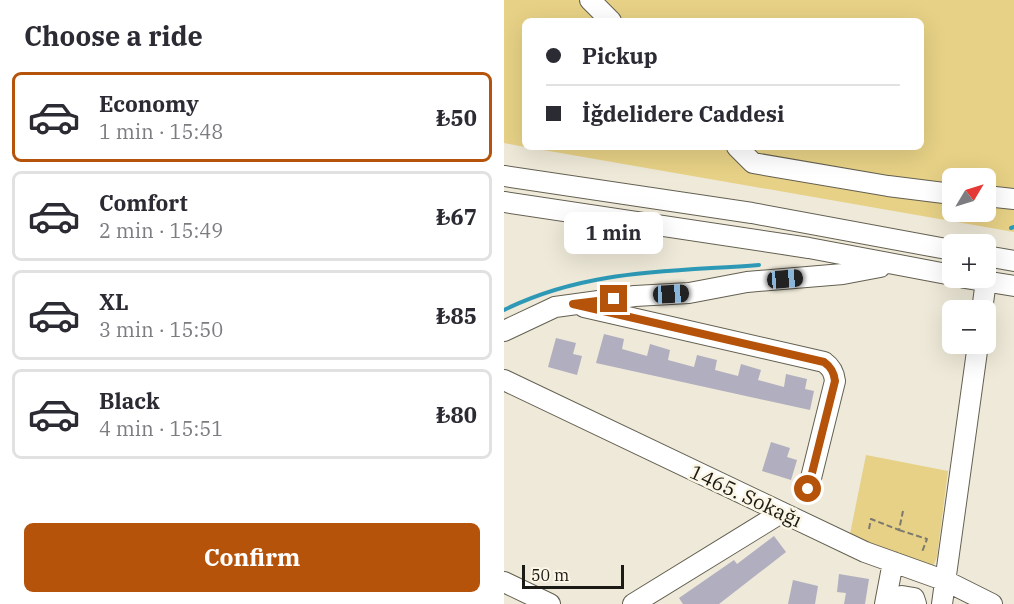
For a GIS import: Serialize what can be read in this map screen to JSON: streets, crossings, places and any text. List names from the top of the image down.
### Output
{
  "streets": {
    "street": ["1465. Sokağı"]
  },
  "scale_bar": "50 m",
  "north": "top right",
  "page": {
    "heading": "Choose a ride",
    "banner": ["Pickup", "İğdelidere Caddesi"],
    "list": [
      {
        "name": "Economy",
        "note": "1 min · 15:48",
        "value": "₺50"
      },
      {
        "name": "Comfort",
        "note": "2 min · 15:49",
        "value": "₺67"
      },
      {
        "name": "XL",
        "note": "3 min · 15:50",
        "value": "₺85"
      },
      {
        "name": "Black",
        "note": "4 min · 15:51",
        "value": "₺80"
      }
    ],
    "map_buttons": ["+", "−"],
    "bubble": "1 min",
    "buttons": "Confirm",
    "scale": "50 m"
  }
}
